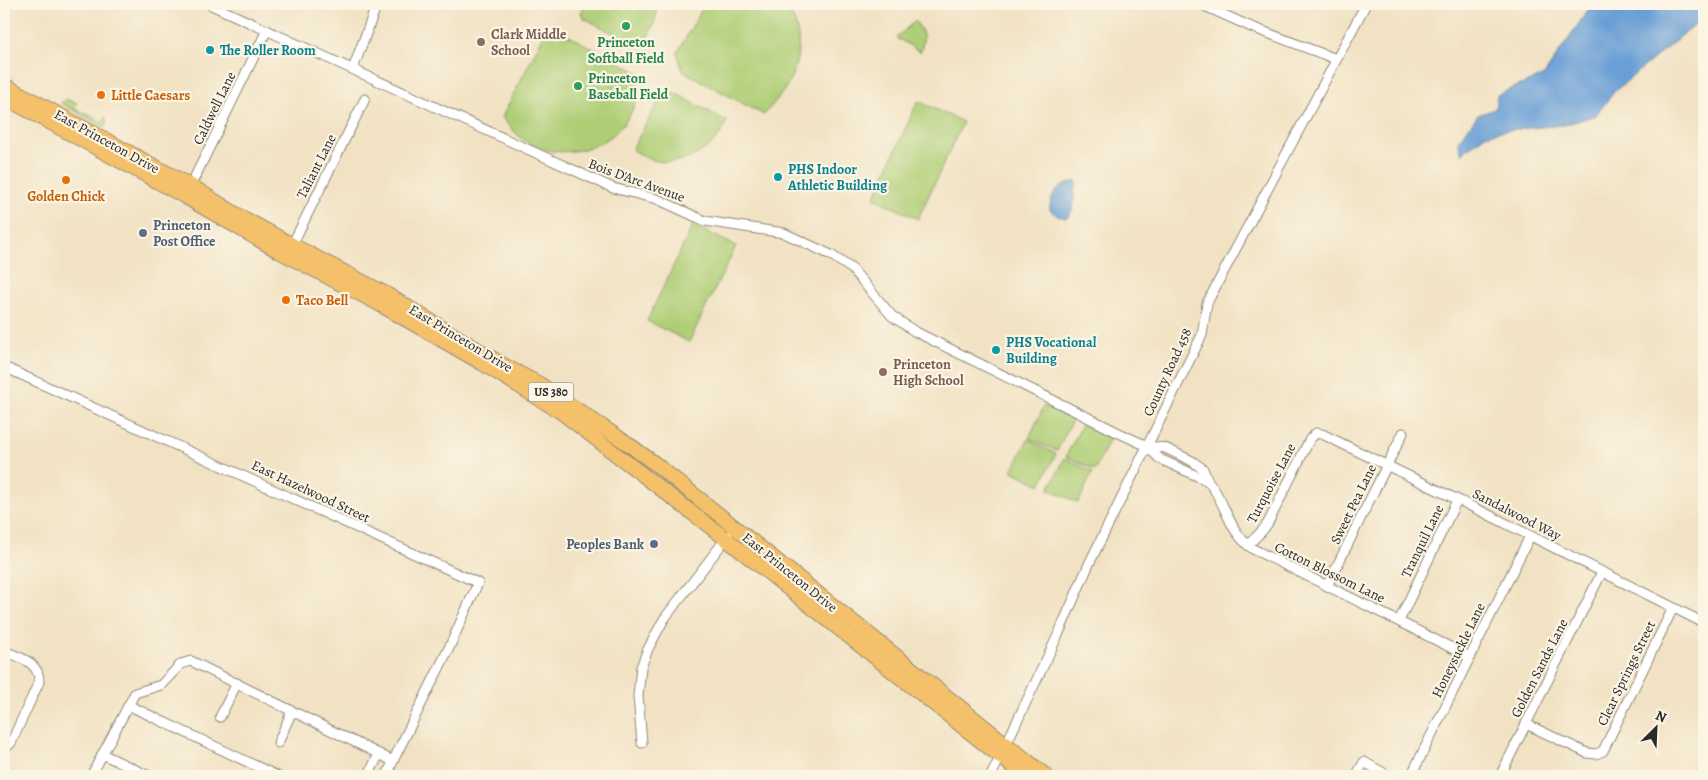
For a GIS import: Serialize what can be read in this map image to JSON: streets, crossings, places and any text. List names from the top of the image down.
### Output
{
  "streets": {
    "highway": ["East Princeton Drive", "US 380"],
    "street": [
      "Caldwell Lane",
      "Taliant Lane",
      "Bois D'Arc Avenue",
      "County Road 458",
      "Turquoise Lane",
      "East Hazelwood Street",
      "Sweet Pea Lane",
      "Sandalwood Way",
      "Tranquil Lane",
      "Cotton Blossom Lane",
      "Honeysuckle Lane",
      "Golden Sands Lane",
      "Clear Springs Street"
    ]
  },
  "crossings": [
    ["Caldwell Lane", "East Princeton Drive"],
    ["Caldwell Lane", "Bois D'Arc Avenue"],
    ["East Princeton Drive", "Taliant Lane"],
    ["East Princeton Drive", "County Road 458"],
    ["Bois D'Arc Avenue", "County Road 458"],
    ["Bois D'Arc Avenue", "Cotton Blossom Lane"],
    ["County Road 458", "Cotton Blossom Lane"],
    ["Turquoise Lane", "Sandalwood Way"],
    ["Turquoise Lane", "Cotton Blossom Lane"],
    ["Sweet Pea Lane", "Sandalwood Way"],
    ["Sweet Pea Lane", "Cotton Blossom Lane"],
    ["Sandalwood Way", "Tranquil Lane"],
    ["Sandalwood Way", "Honeysuckle Lane"],
    ["Sandalwood Way", "Golden Sands Lane"],
    ["Sandalwood Way", "Clear Springs Street"],
    ["Tranquil Lane", "Cotton Blossom Lane"],
    ["Cotton Blossom Lane", "Honeysuckle Lane"],
    ["Golden Sands Lane", "Clear Springs Street"]
  ],
  "places": [
    "Princeton Softball Field",
    "Clark Middle School",
    "The Roller Room",
    "Princeton Baseball Field",
    "Little Caesars",
    "PHS Indoor Athletic Building",
    "Golden Chick",
    "Princeton Post Office",
    "Taco Bell",
    "PHS Vocational Building",
    "Princeton High School",
    "Peoples Bank"
  ],
  "north": "top right"
}
